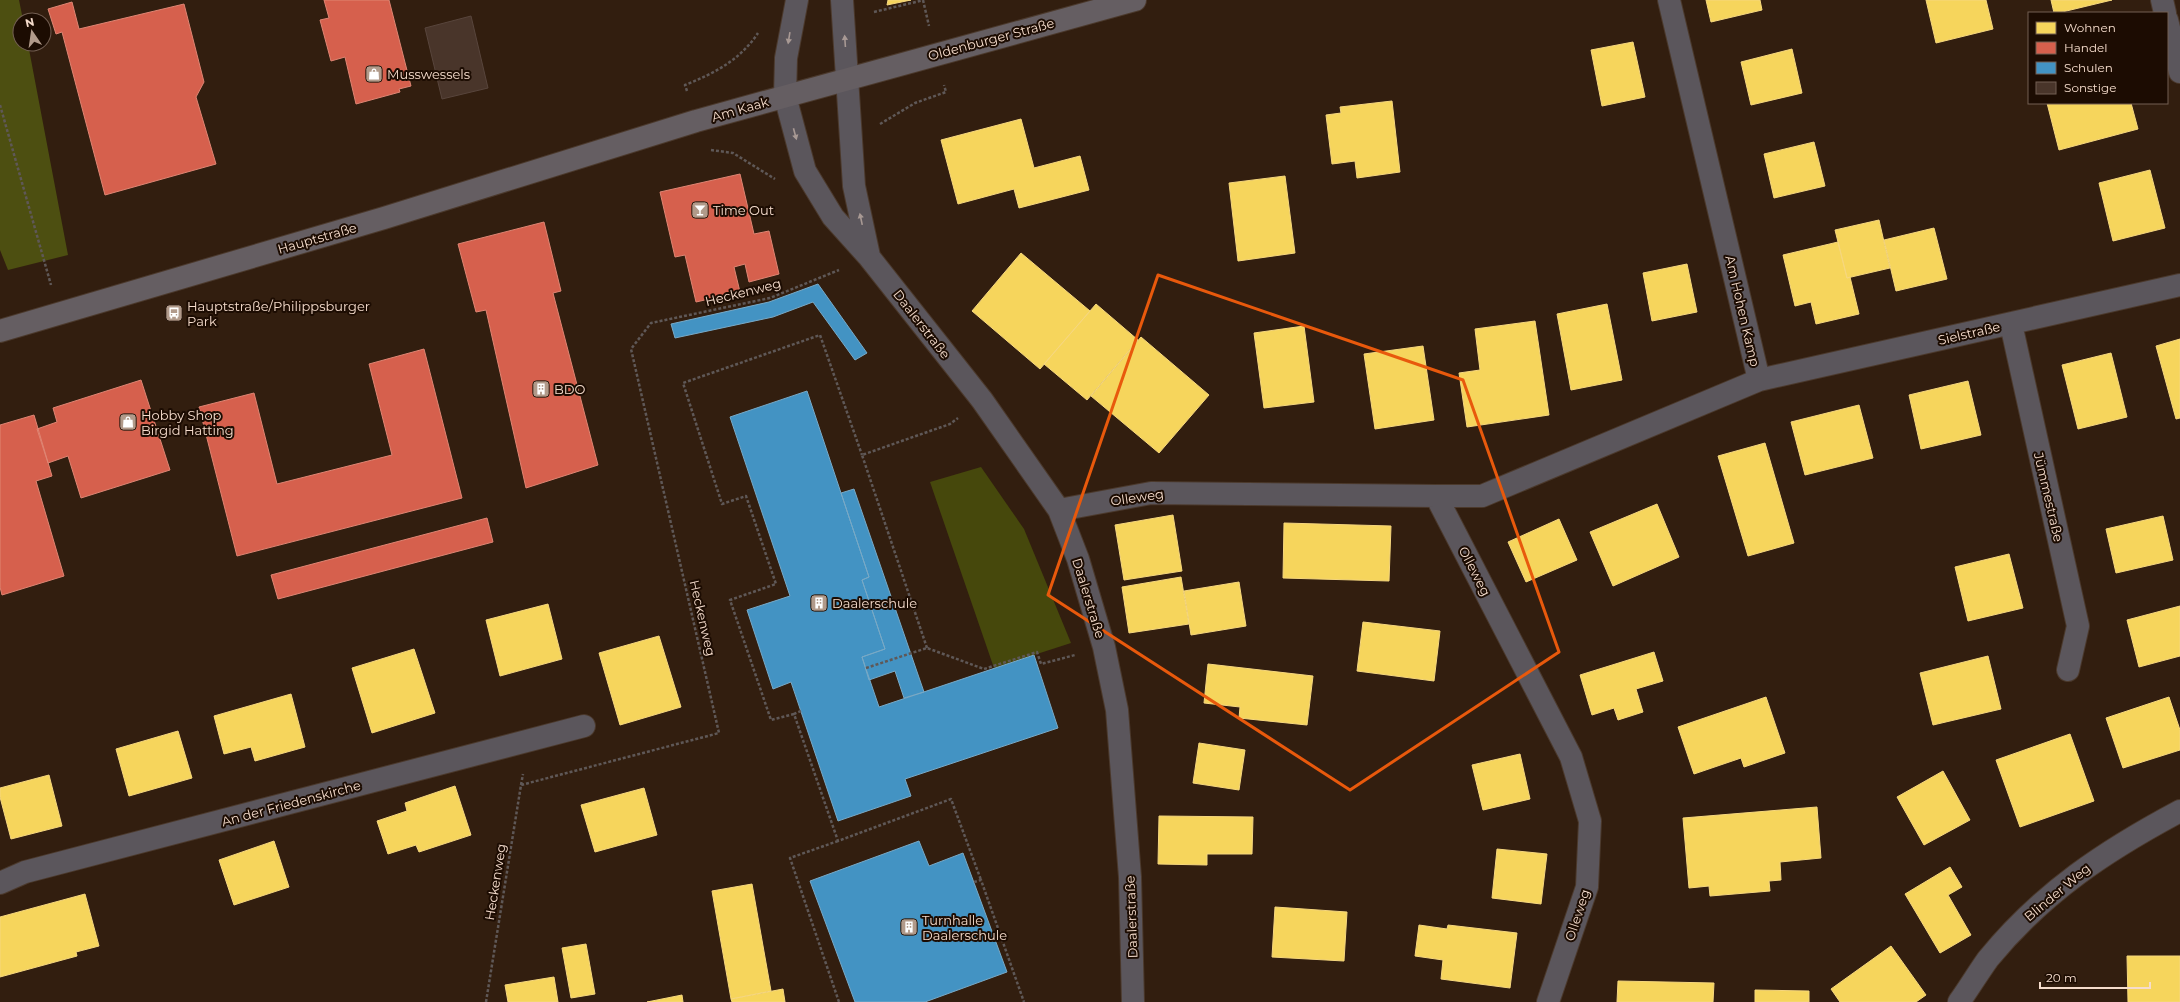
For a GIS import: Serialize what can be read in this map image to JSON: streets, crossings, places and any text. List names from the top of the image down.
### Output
{
  "streets": {
    "main road": ["Oldenburger Straße", "Am Kaak", "Hauptstraße"],
    "street": [
      "Am Hohen Kamp",
      "Daalerstraße",
      "Sielstraße",
      "Olleweg",
      "Jümmestraße",
      "An der Friedenskirche",
      "Blinder Weg"
    ],
    "path": ["Heckenweg"]
  },
  "crossings": [
    ["Oldenburger Straße", "Am Kaak"],
    ["Oldenburger Straße", "Daalerstraße"],
    ["Am Kaak", "Hauptstraße"],
    ["Am Kaak", "Daalerstraße"],
    ["Heckenweg", "Daalerstraße"],
    ["Am Hohen Kamp", "Sielstraße"],
    ["Am Hohen Kamp", "Olleweg"],
    ["Daalerstraße", "Olleweg"],
    ["Sielstraße", "Jümmestraße"]
  ],
  "places": {
    "shop": ["Musswessels", "Hobby Shop Birgid Hatting"],
    "bar": ["Time Out"],
    "bus stop": ["Hauptstraße/Philippsburger Park"],
    "building": ["BDO", "Daalerschule", "Turnhalle Daalerschule"]
  },
  "legend": [
    "Wohnen",
    "Handel",
    "Schulen",
    "Sonstige"
  ],
  "scale_bar": "20 m",
  "north": "top"
}
